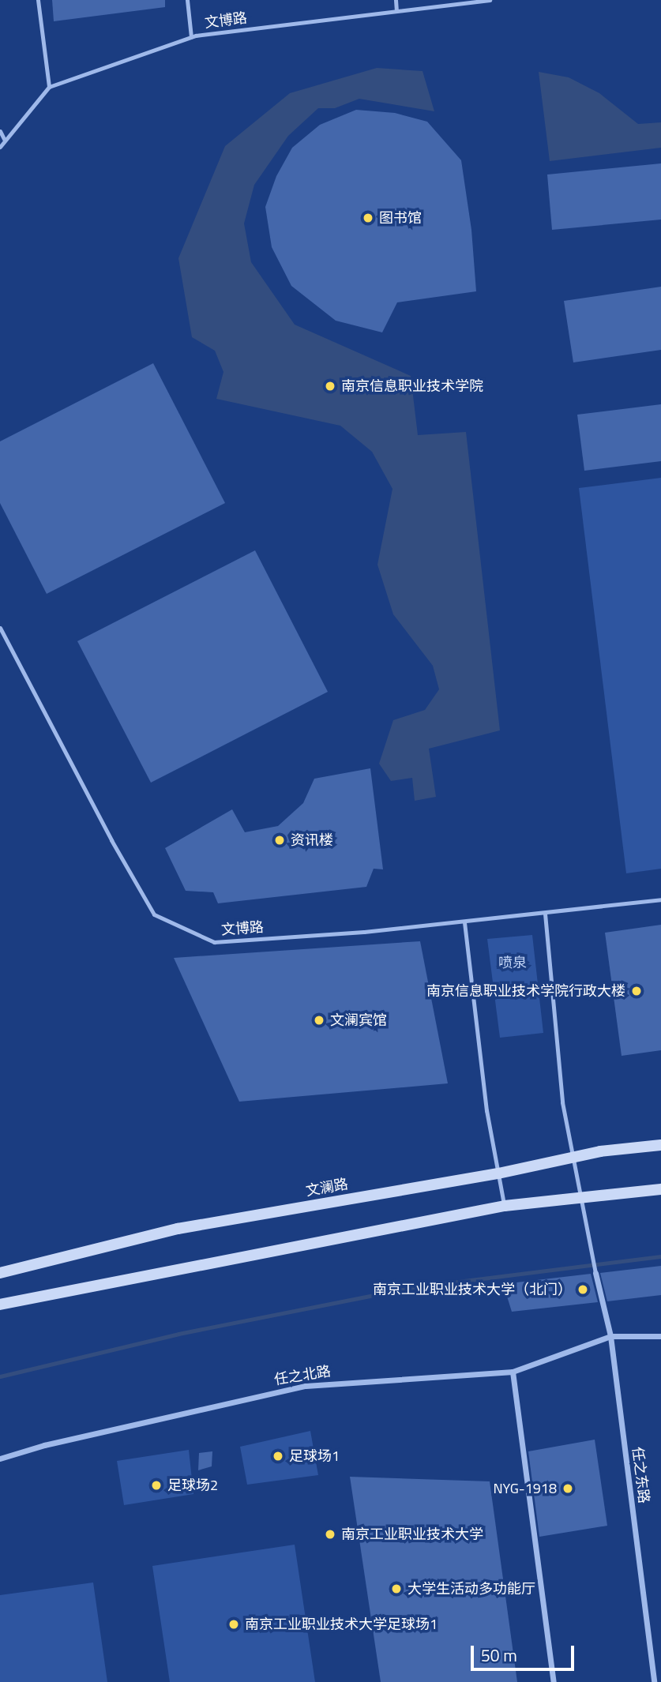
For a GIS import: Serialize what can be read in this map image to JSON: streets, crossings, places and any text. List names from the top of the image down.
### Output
{
  "streets": {
    "main road": ["文澜路"],
    "street": ["任之北路", "任之东路"],
    "lane": ["文博路"]
  },
  "crossings": [
    ["任之北路", "任之东路"]
  ],
  "parks": ["喷泉"],
  "places": [
    "图书馆",
    "南京信息职业技术学院",
    "资讯楼",
    "南京信息职业技术学院行政大楼",
    "文澜宾馆",
    "南京工业职业技术大学（北门）",
    "足球场1",
    "足球场2",
    "NYG-1918",
    "南京工业职业技术大学",
    "大学生活动多功能厅",
    "南京工业职业技术大学足球场1"
  ],
  "scale_bar": "50 m"
}
